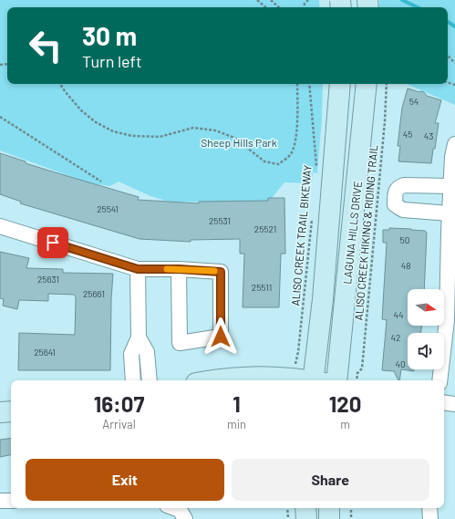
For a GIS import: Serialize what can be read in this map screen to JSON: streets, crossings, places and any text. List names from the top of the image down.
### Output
{
  "streets": {
    "main road": ["LAGUNA HILLS DRIVE"],
    "path": ["ALISO CREEK HIKING & RIDING TRAIL", "ALISO CREEK TRAIL BIKEWAY"]
  },
  "parks": ["Sheep Hills Park"],
  "house_numbers": [
    "54",
    "45",
    "43",
    "25541",
    "25531",
    "25521",
    "50",
    "48",
    "25631",
    "25511",
    "25661",
    "44",
    "42",
    "25641",
    "40"
  ],
  "north": "right",
  "page": {
    "turn": ["30 m", "Turn left"],
    "eta": [
      "16:07",
      "Arrival",
      "1",
      "min",
      "120",
      "m"
    ],
    "buttons": ["Exit", "Share"]
  }
}
